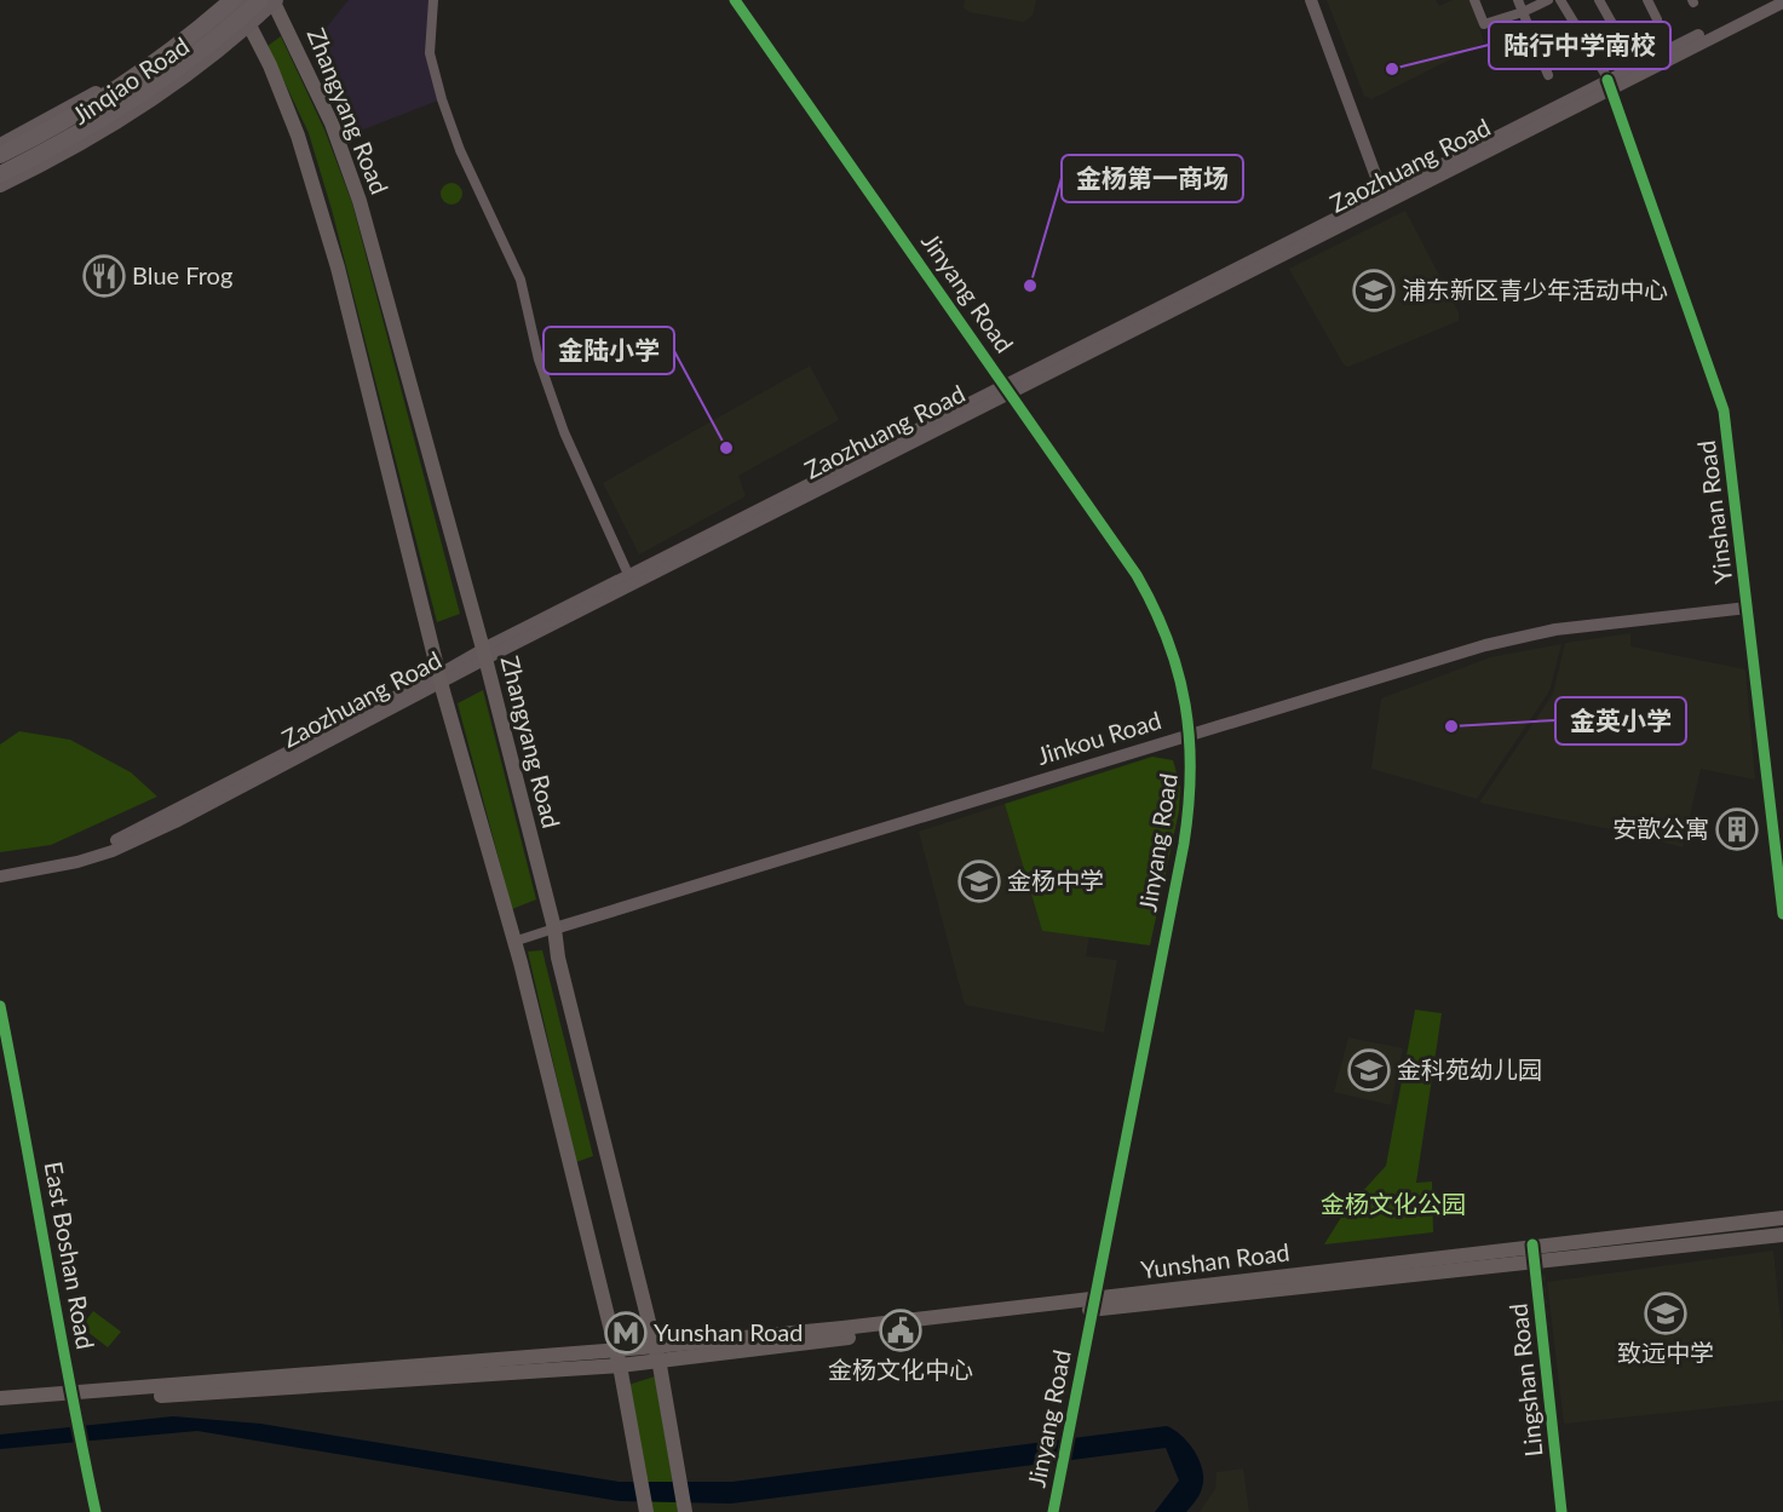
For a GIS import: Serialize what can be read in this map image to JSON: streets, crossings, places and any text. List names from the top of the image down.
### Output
{
  "streets": {
    "main road": ["Jinqiao Road", "Zhangyang Road", "Yunshan Road"],
    "street": [
      "Zaozhuang Road",
      "Jinyang Road",
      "Yinshan Road",
      "Jinkou Road",
      "East Boshan Road",
      "Lingshan Road"
    ]
  },
  "crossings": [
    ["Zhangyang Road", "Zaozhuang Road"],
    ["Zhangyang Road", "Jinkou Road"],
    ["Zhangyang Road", "Yunshan Road"],
    ["Zaozhuang Road", "Jinyang Road"],
    ["Zaozhuang Road", "Yinshan Road"],
    ["Jinyang Road", "Jinkou Road"],
    ["Jinyang Road", "Yunshan Road"],
    ["Yinshan Road", "Jinkou Road"],
    ["East Boshan Road", "Yunshan Road"],
    ["Yunshan Road", "Lingshan Road"]
  ],
  "parks": ["金杨文化公园"],
  "places": {
    "other": [
      "陆行中学南校",
      "金杨第一商场",
      "金陆小学",
      "金英小学"
    ],
    "restaurant": ["Blue Frog"],
    "school or university": [
      "浦东新区青少年活动中心",
      "金杨中学",
      "金科苑幼儿园",
      "致远中学"
    ],
    "building": ["安歆公寓"],
    "public building": ["金杨文化中心"],
    "metro station": ["Yunshan Road"]
  }
}
